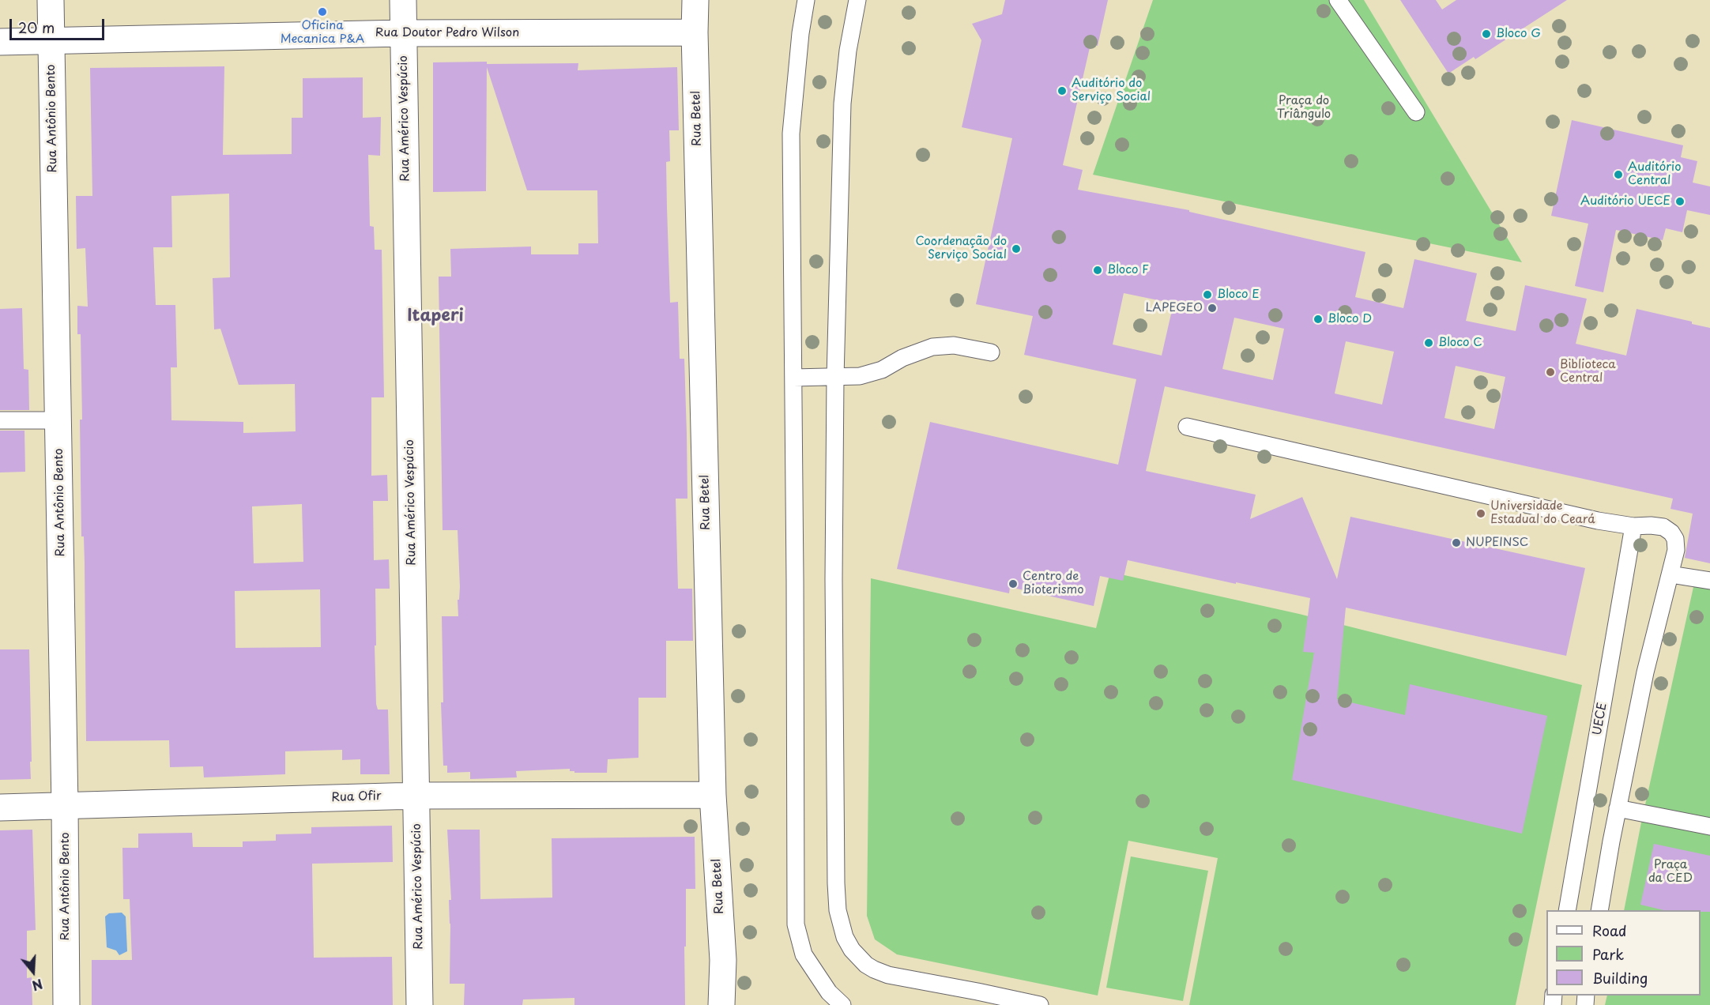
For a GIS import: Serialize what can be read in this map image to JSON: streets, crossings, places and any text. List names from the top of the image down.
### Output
{
  "streets": {
    "street": [
      "Rua Doutor Pedro Wilson",
      "Rua Antônio Bento",
      "Rua Américo Vespúcio",
      "Rua Betel",
      "Rua Ofir"
    ],
    "lane": ["UECE"]
  },
  "crossings": [
    ["Rua Doutor Pedro Wilson", "Rua Antônio Bento"],
    ["Rua Doutor Pedro Wilson", "Rua Américo Vespúcio"],
    ["Rua Doutor Pedro Wilson", "Rua Betel"],
    ["Rua Antônio Bento", "Rua Ofir"],
    ["Rua Américo Vespúcio", "Rua Ofir"],
    ["Rua Betel", "Rua Ofir"]
  ],
  "districts": ["Itaperi"],
  "parks": ["Praça do Triângulo", "Praça da CED"],
  "places": [
    "Oficina Mecanica P&A",
    "Bloco G",
    "Auditório do Serviço Social",
    "Auditório Central",
    "Auditório UECE",
    "Coordenação do Serviço Social",
    "Bloco F",
    "Bloco E",
    "LAPEGEO",
    "Bloco D",
    "Bloco C",
    "Biblioteca Central",
    "Universidade Estadual do Ceará",
    "NUPEINSC",
    "Centro de Bioterismo"
  ],
  "legend": ["Road", "Park", "Building"],
  "scale_bar": "20 m",
  "north": "bottom"
}
